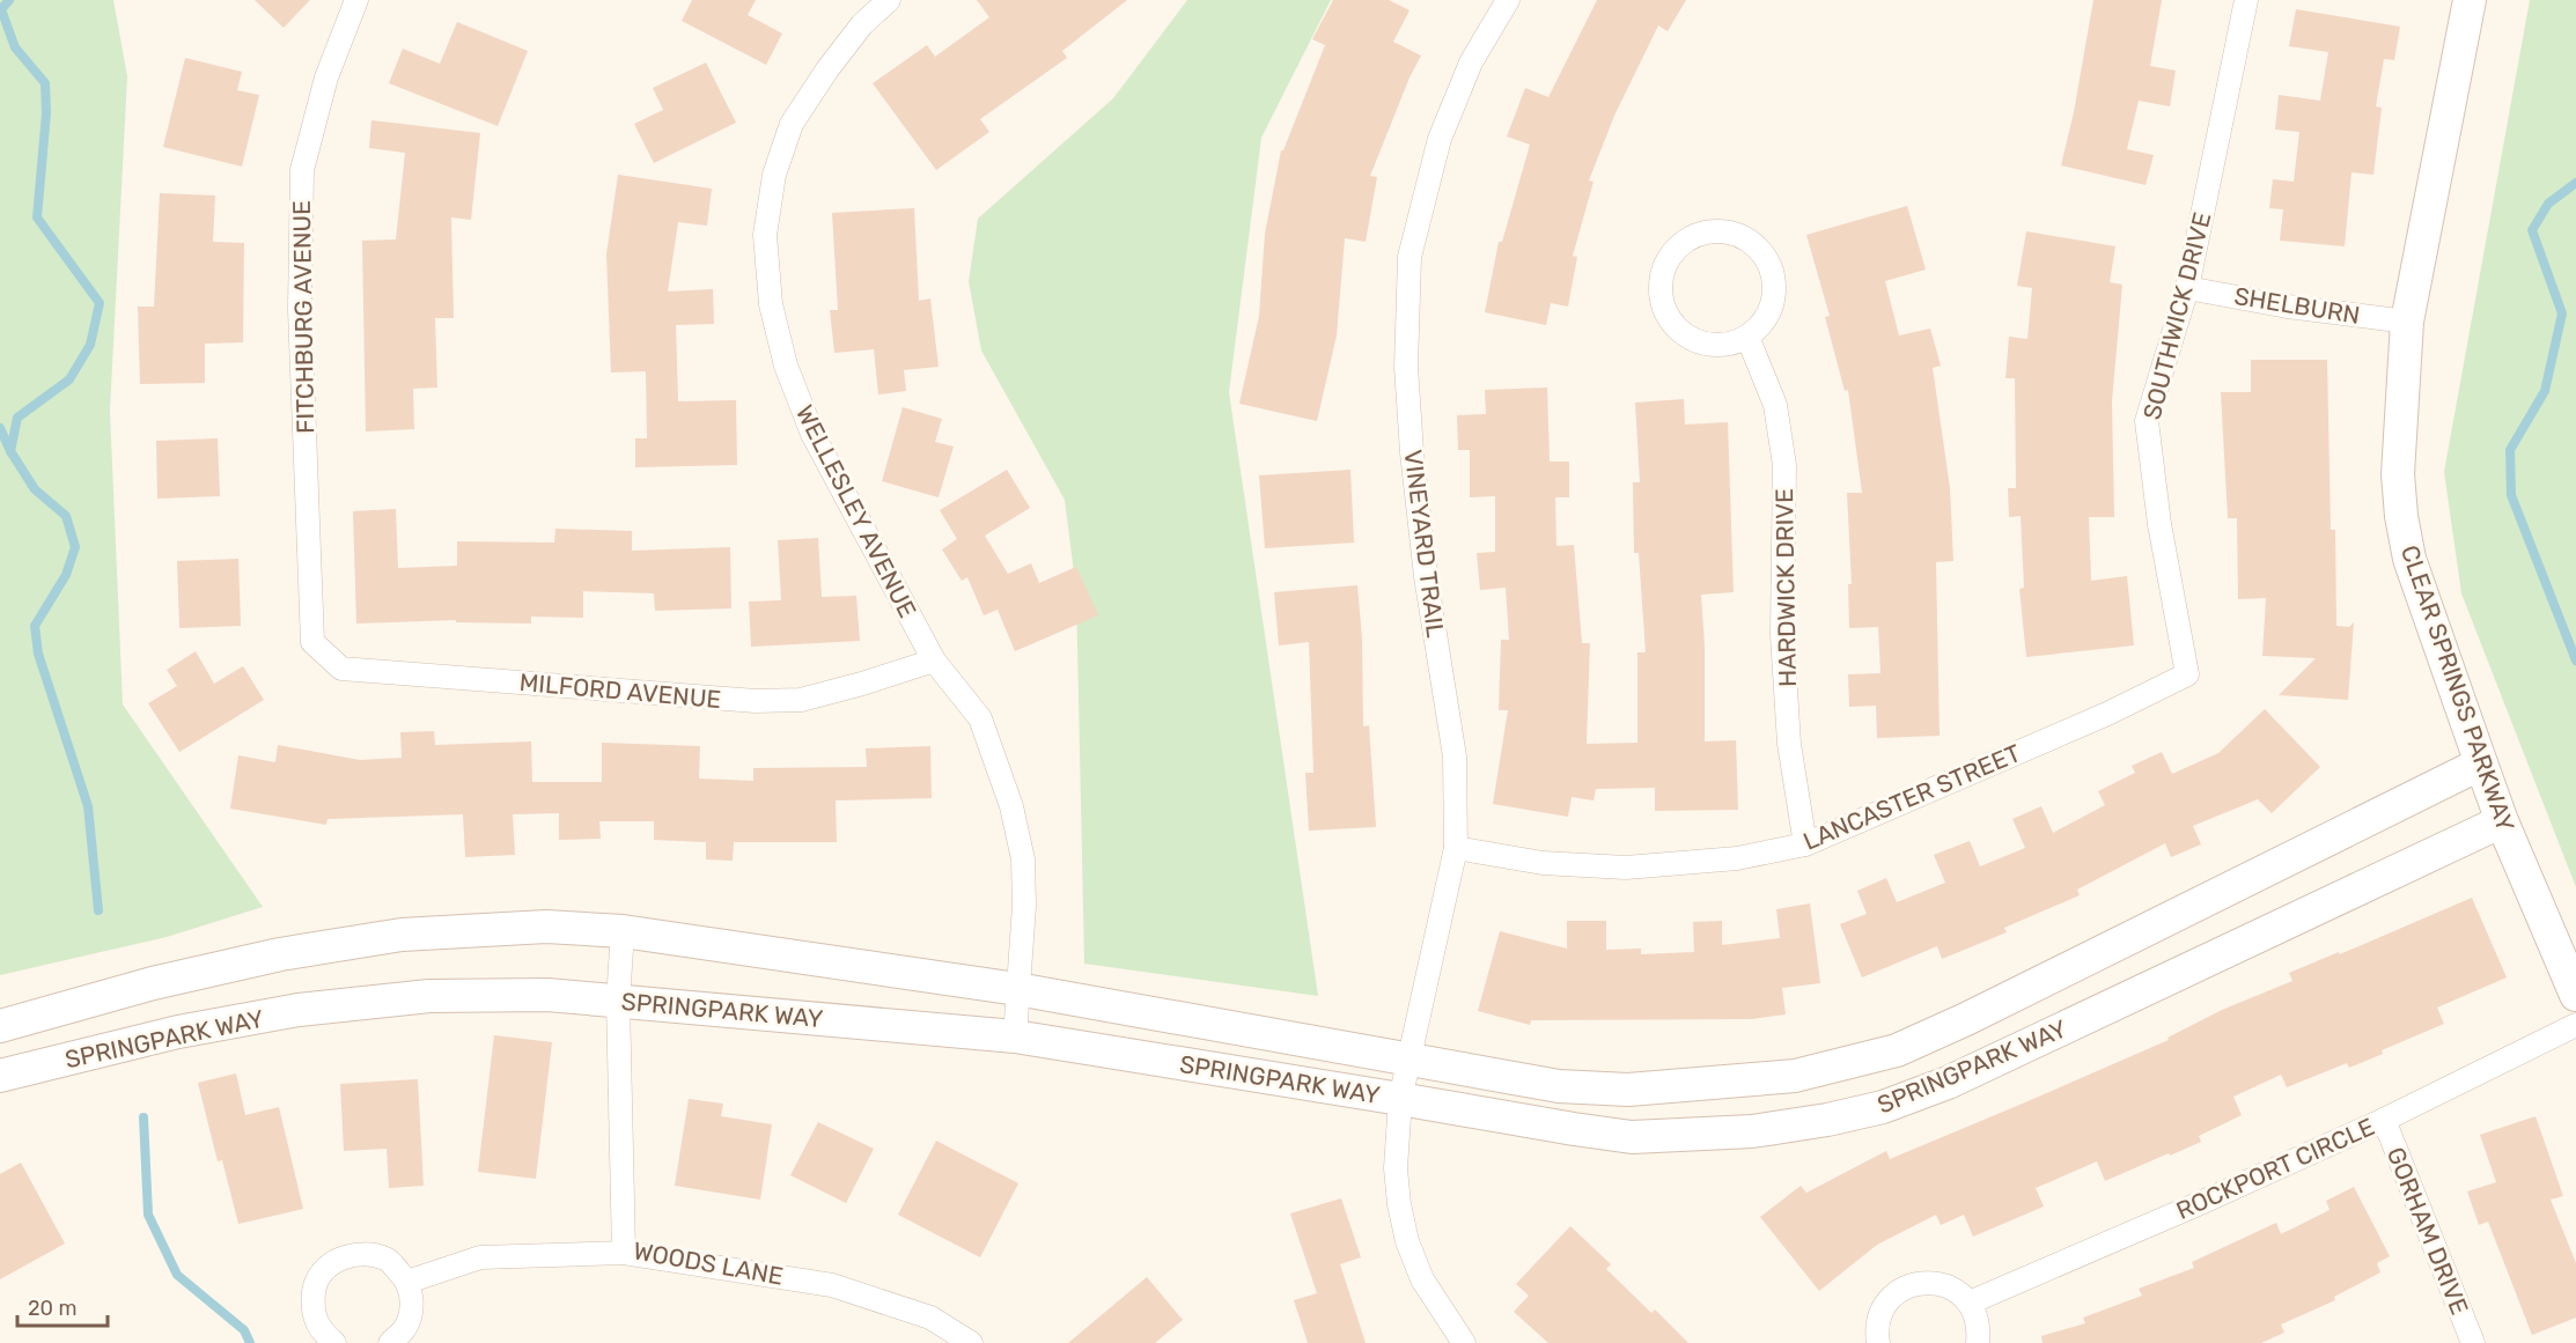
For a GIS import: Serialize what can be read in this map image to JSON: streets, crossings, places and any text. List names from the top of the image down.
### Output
{
  "streets": {
    "street": [
      "SHELBURN",
      "SOUTHWICK DRIVE",
      "FITCHBURG AVENUE",
      "WELLESLEY AVENUE",
      "VINEYARD TRAIL",
      "HARDWICK DRIVE",
      "CLEAR SPRINGS PARKWAY",
      "MILFORD AVENUE",
      "LANCASTER STREET",
      "SPRINGPARK WAY",
      "ROCKPORT CIRCLE",
      "GORHAM DRIVE",
      "WOODS LANE"
    ]
  },
  "crossings": [
    ["SHELBURN", "SOUTHWICK DRIVE"],
    ["SHELBURN", "CLEAR SPRINGS PARKWAY"],
    ["SOUTHWICK DRIVE", "LANCASTER STREET"],
    ["FITCHBURG AVENUE", "MILFORD AVENUE"],
    ["WELLESLEY AVENUE", "MILFORD AVENUE"],
    ["WELLESLEY AVENUE", "SPRINGPARK WAY"],
    ["VINEYARD TRAIL", "LANCASTER STREET"],
    ["VINEYARD TRAIL", "SPRINGPARK WAY"],
    ["HARDWICK DRIVE", "LANCASTER STREET"],
    ["CLEAR SPRINGS PARKWAY", "SPRINGPARK WAY"],
    ["SPRINGPARK WAY", "WOODS LANE"],
    ["ROCKPORT CIRCLE", "GORHAM DRIVE"]
  ],
  "scale_bar": "20 m"
}
